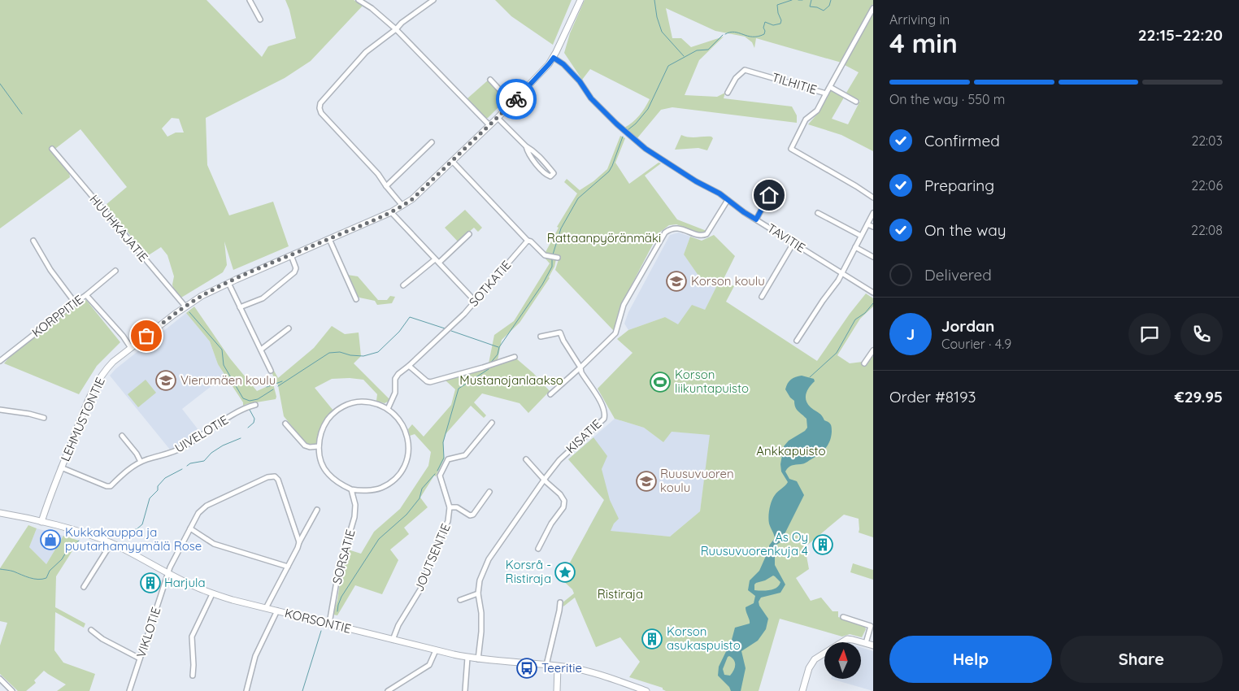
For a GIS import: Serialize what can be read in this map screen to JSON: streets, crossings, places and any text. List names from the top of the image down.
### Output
{
  "streets": {
    "main road": ["LEHMUSTONTIE", "KORSONTIE"],
    "street": [
      "TILHITIE",
      "HUUHKAJATIE",
      "TAVITIE",
      "SOTKATIE",
      "KORPPITIE",
      "UIVELOTIE",
      "KISATIE",
      "SORSATIE",
      "JOUTSENTIE",
      "VIKLOTIE"
    ]
  },
  "crossings": [
    ["HUUHKAJATIE", "LEHMUSTONTIE"],
    ["TAVITIE", "LEHMUSTONTIE"],
    ["SOTKATIE", "SORSATIE"],
    ["LEHMUSTONTIE", "UIVELOTIE"],
    ["LEHMUSTONTIE", "KORSONTIE"],
    ["KISATIE", "KORSONTIE"],
    ["SORSATIE", "KORSONTIE"],
    ["JOUTSENTIE", "KORSONTIE"],
    ["KORSONTIE", "VIKLOTIE"]
  ],
  "parks": [
    "Rattaanpyöränmäki",
    "Mustanojanlaakso",
    "Ankkapuisto",
    "Ristiraja"
  ],
  "places": {
    "school or university": ["Korson koulu", "Vierumäen koulu", "Ruusuvuoren koulu"],
    "sports": ["Korson liikuntapuisto"],
    "shop": ["Kukkakauppa ja puutarhamyymälä Rose"],
    "building": ["As Oy Ruusuvuorenkuja 4", "Harjula", "Korson asukaspuisto"],
    "place": ["Korsrå - Ristiraja"],
    "bus stop": ["Teeritie"]
  },
  "north": "top",
  "page": {
    "heading": ["4 min", "Arriving in", "22:15–22:20"],
    "panel": [
      "Jordan",
      "Courier · 4.9",
      "Order #8193",
      "€29.95"
    ],
    "bar": "On the way · 550 m",
    "list": [
      ["Confirmed", "22:03"],
      ["Preparing", "22:06"],
      ["On the way", "22:08"],
      "Delivered"
    ],
    "round": "J",
    "buttons": ["Help", "Share"]
  }
}
